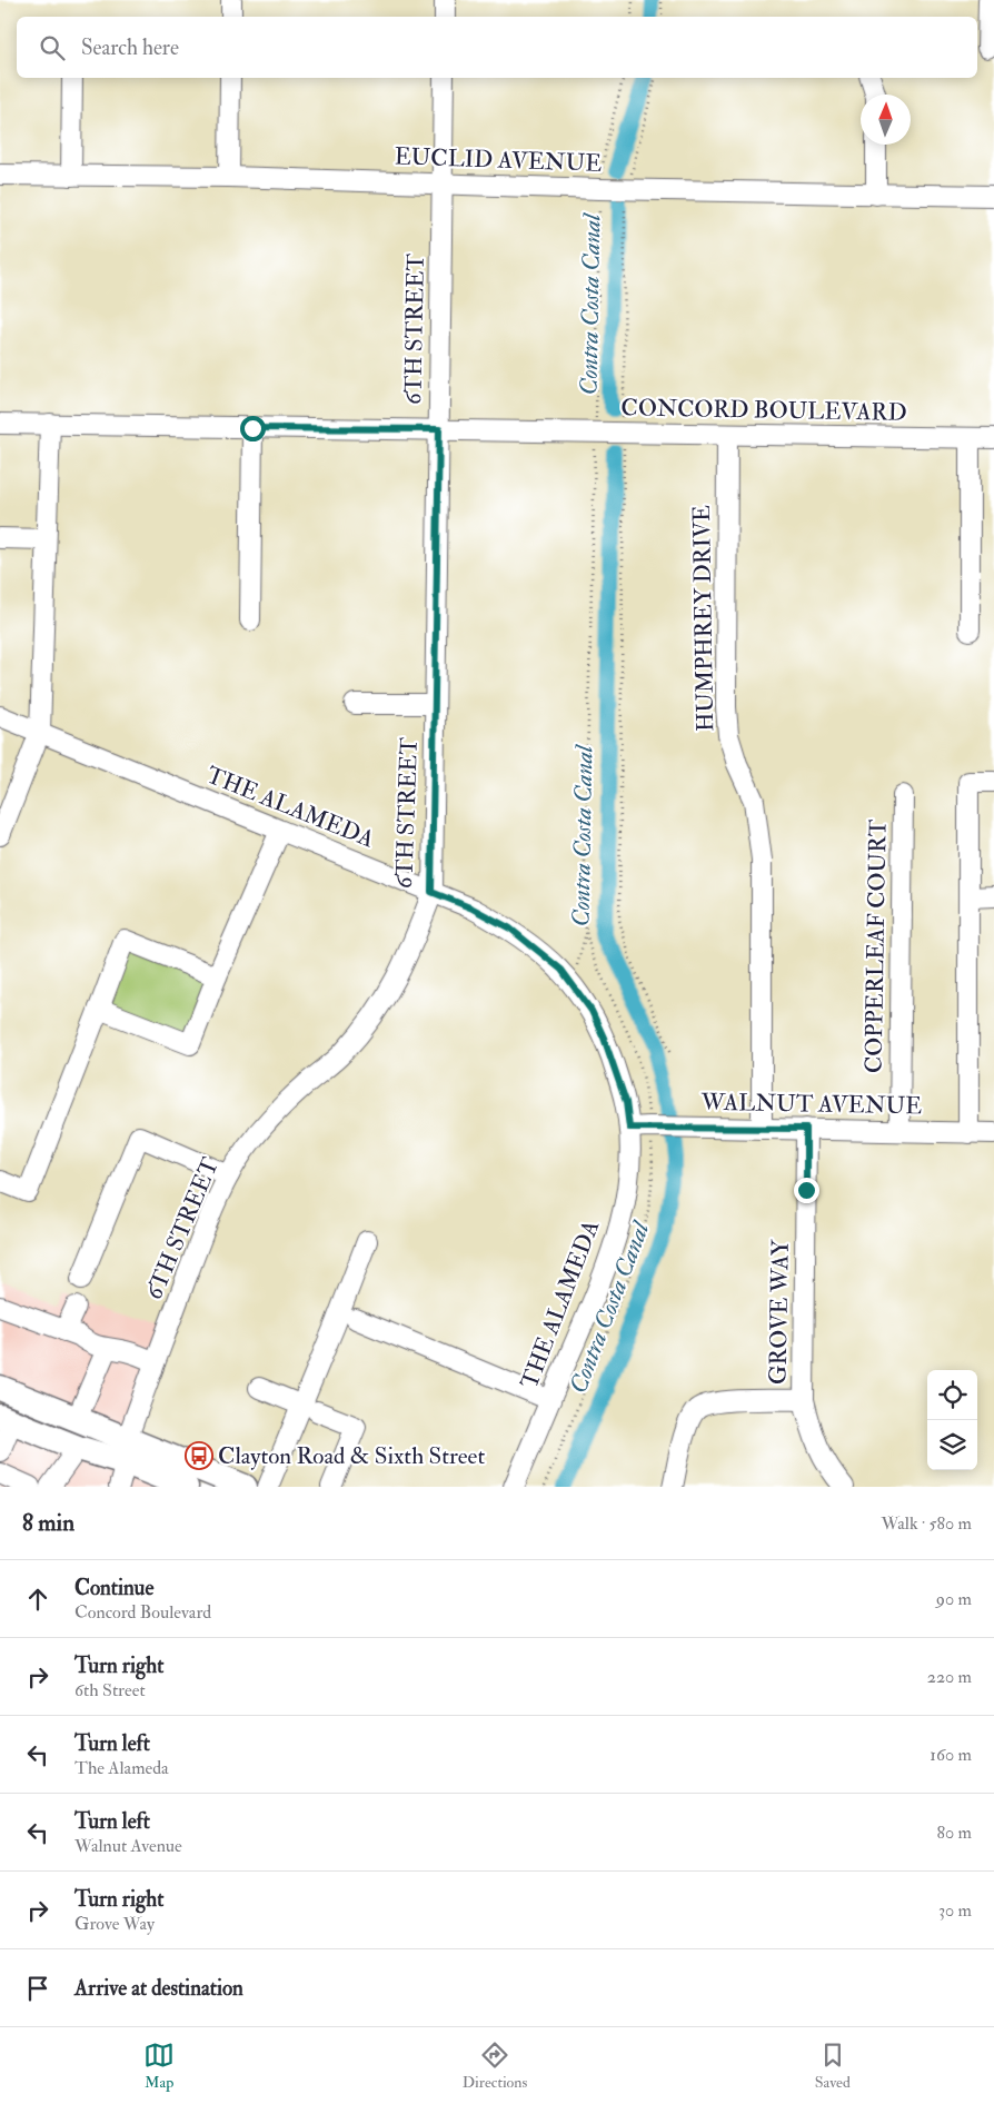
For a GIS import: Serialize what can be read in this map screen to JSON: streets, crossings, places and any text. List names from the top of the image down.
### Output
{
  "streets": {
    "street": [
      "EUCLID AVENUE",
      "6TH STREET",
      "CONCORD BOULEVARD",
      "HUMPHREY DRIVE",
      "THE ALAMEDA",
      "COPPERLEAF COURT",
      "WALNUT AVENUE",
      "GROVE WAY"
    ]
  },
  "crossings": [
    ["EUCLID AVENUE", "6TH STREET"],
    ["6TH STREET", "CONCORD BOULEVARD"],
    ["6TH STREET", "THE ALAMEDA"],
    ["CONCORD BOULEVARD", "HUMPHREY DRIVE"],
    ["HUMPHREY DRIVE", "WALNUT AVENUE"],
    ["THE ALAMEDA", "WALNUT AVENUE"],
    ["COPPERLEAF COURT", "WALNUT AVENUE"],
    ["WALNUT AVENUE", "GROVE WAY"]
  ],
  "water": ["Contra Costa Canal"],
  "places": {
    "bus stop": ["Clayton Road & Sixth Street"]
  },
  "north": "top",
  "page": {
    "search": "Search here",
    "heading": ["8 min", "Walk · 580 m"],
    "list": [
      ["Continue", "Concord Boulevard", "90 m"],
      ["Turn right", "6th Street", "220 m"],
      ["Turn left", "The Alameda", "160 m"],
      ["Turn left", "Walnut Avenue", "80 m"],
      ["Turn right", "Grove Way", "30 m"],
      "Arrive at destination"
    ],
    "nav": ["Map", "Directions", "Saved"]
  }
}
